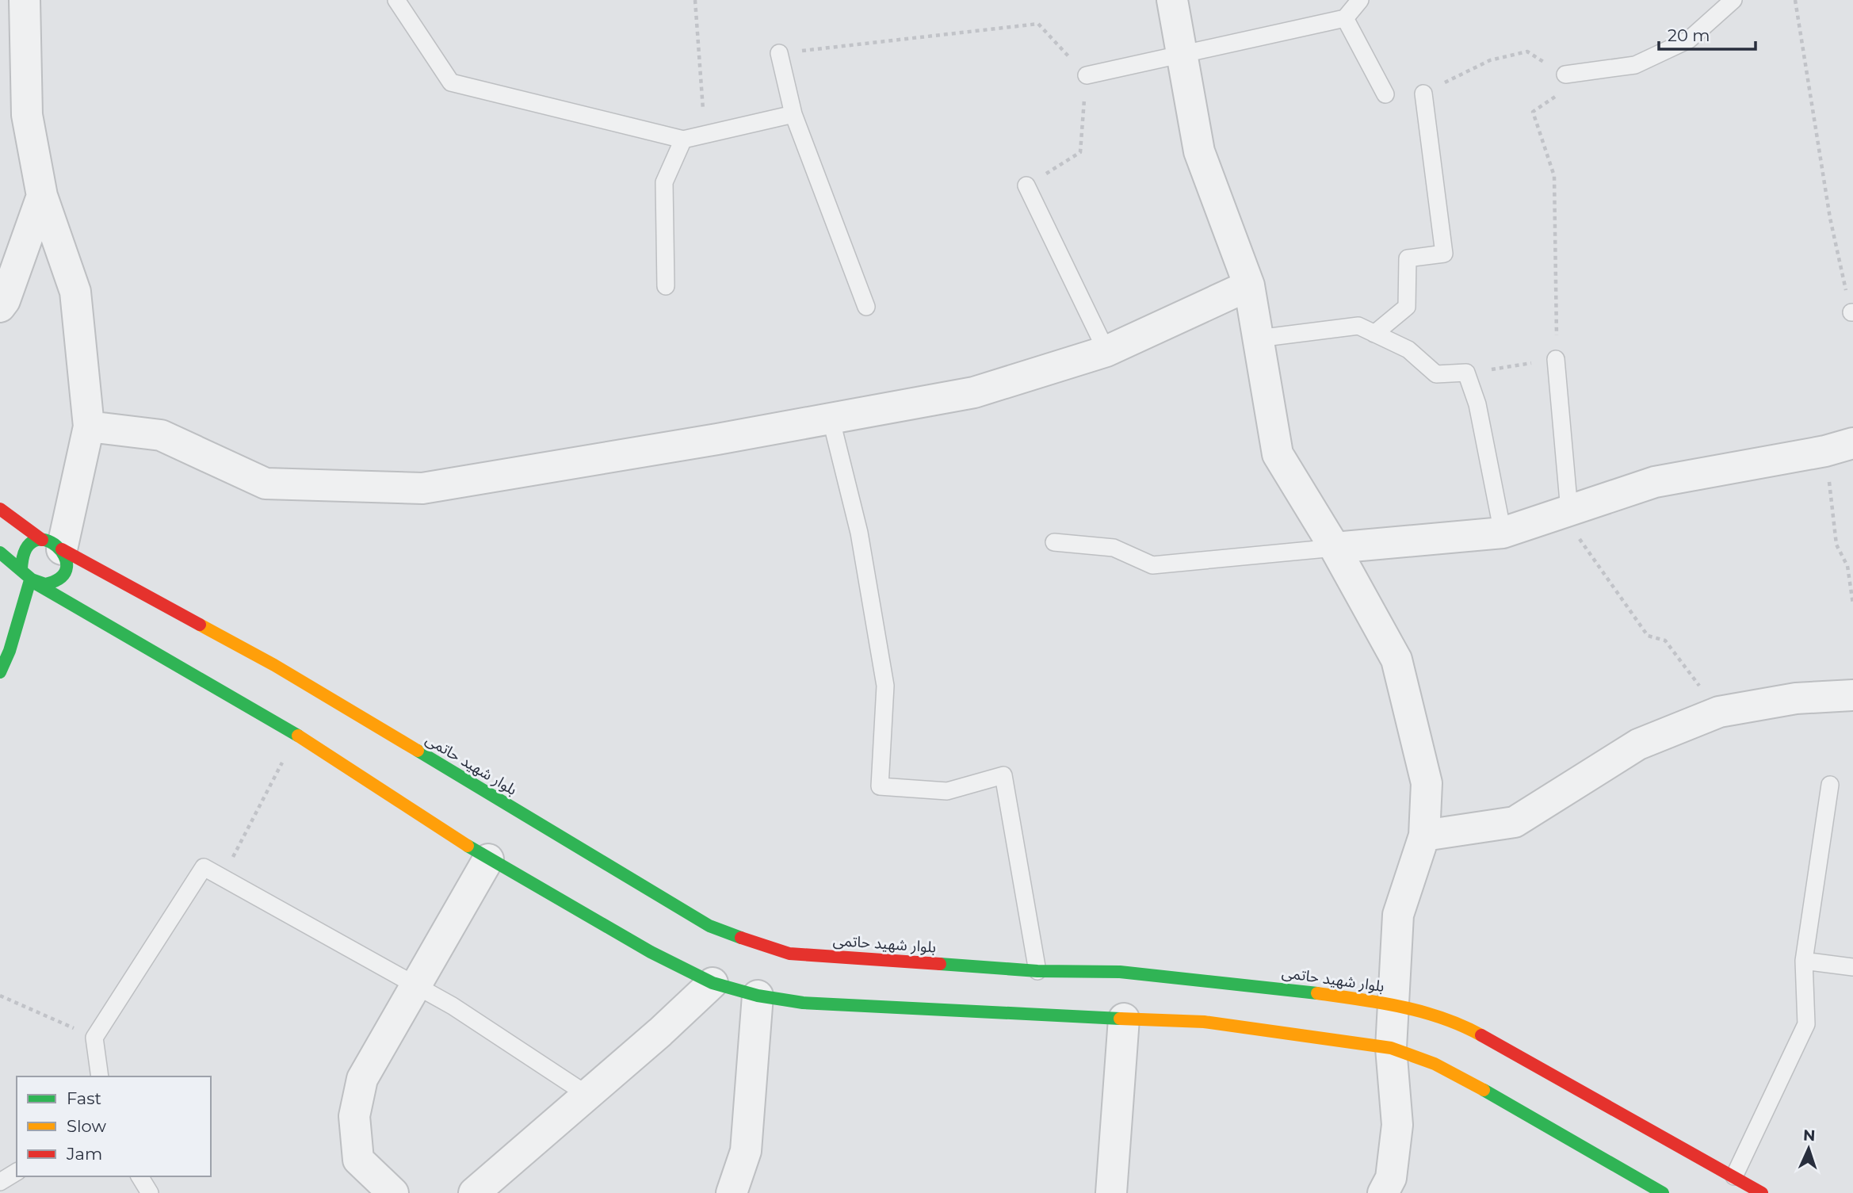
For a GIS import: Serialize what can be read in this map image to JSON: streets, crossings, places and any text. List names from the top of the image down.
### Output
{
  "streets": {
    "main road": ["بلوار شهید حاتمی"]
  },
  "legend": ["Fast", "Slow", "Jam"],
  "scale_bar": "20 m",
  "north": "top"
}
